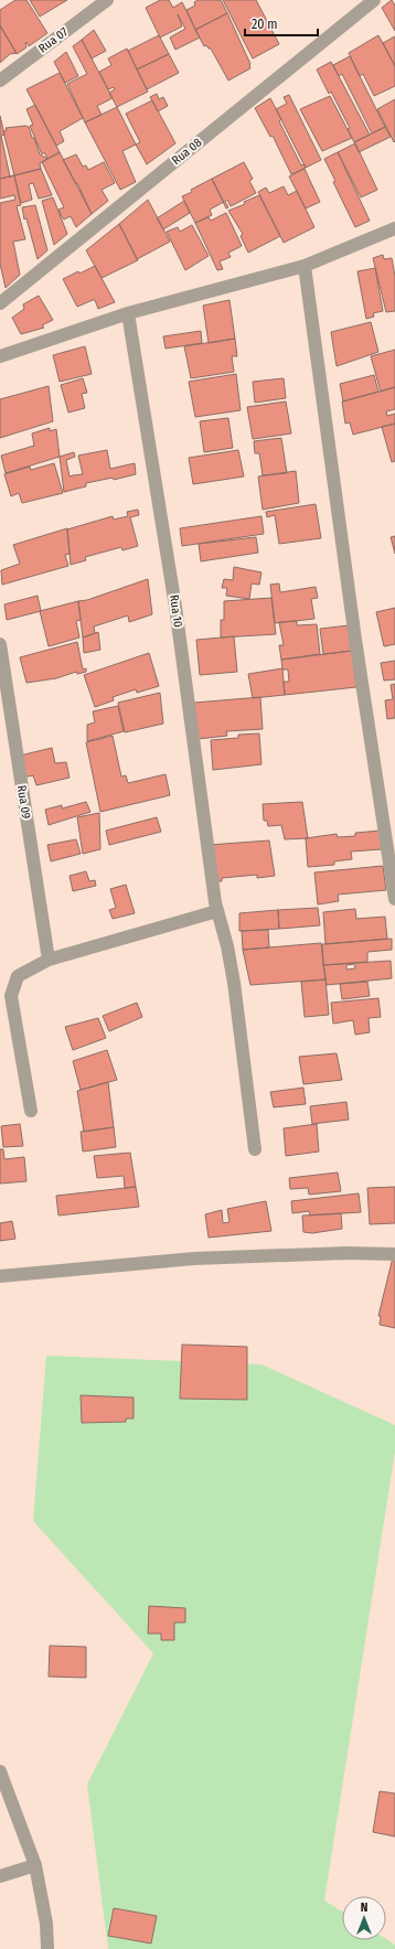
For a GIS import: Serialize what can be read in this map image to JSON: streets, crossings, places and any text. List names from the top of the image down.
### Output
{
  "streets": {
    "street": [
      "Rua 07",
      "Rua 08",
      "Rua 10",
      "Rua 09"
    ]
  },
  "scale_bar": "20 m",
  "north": "top"
}
